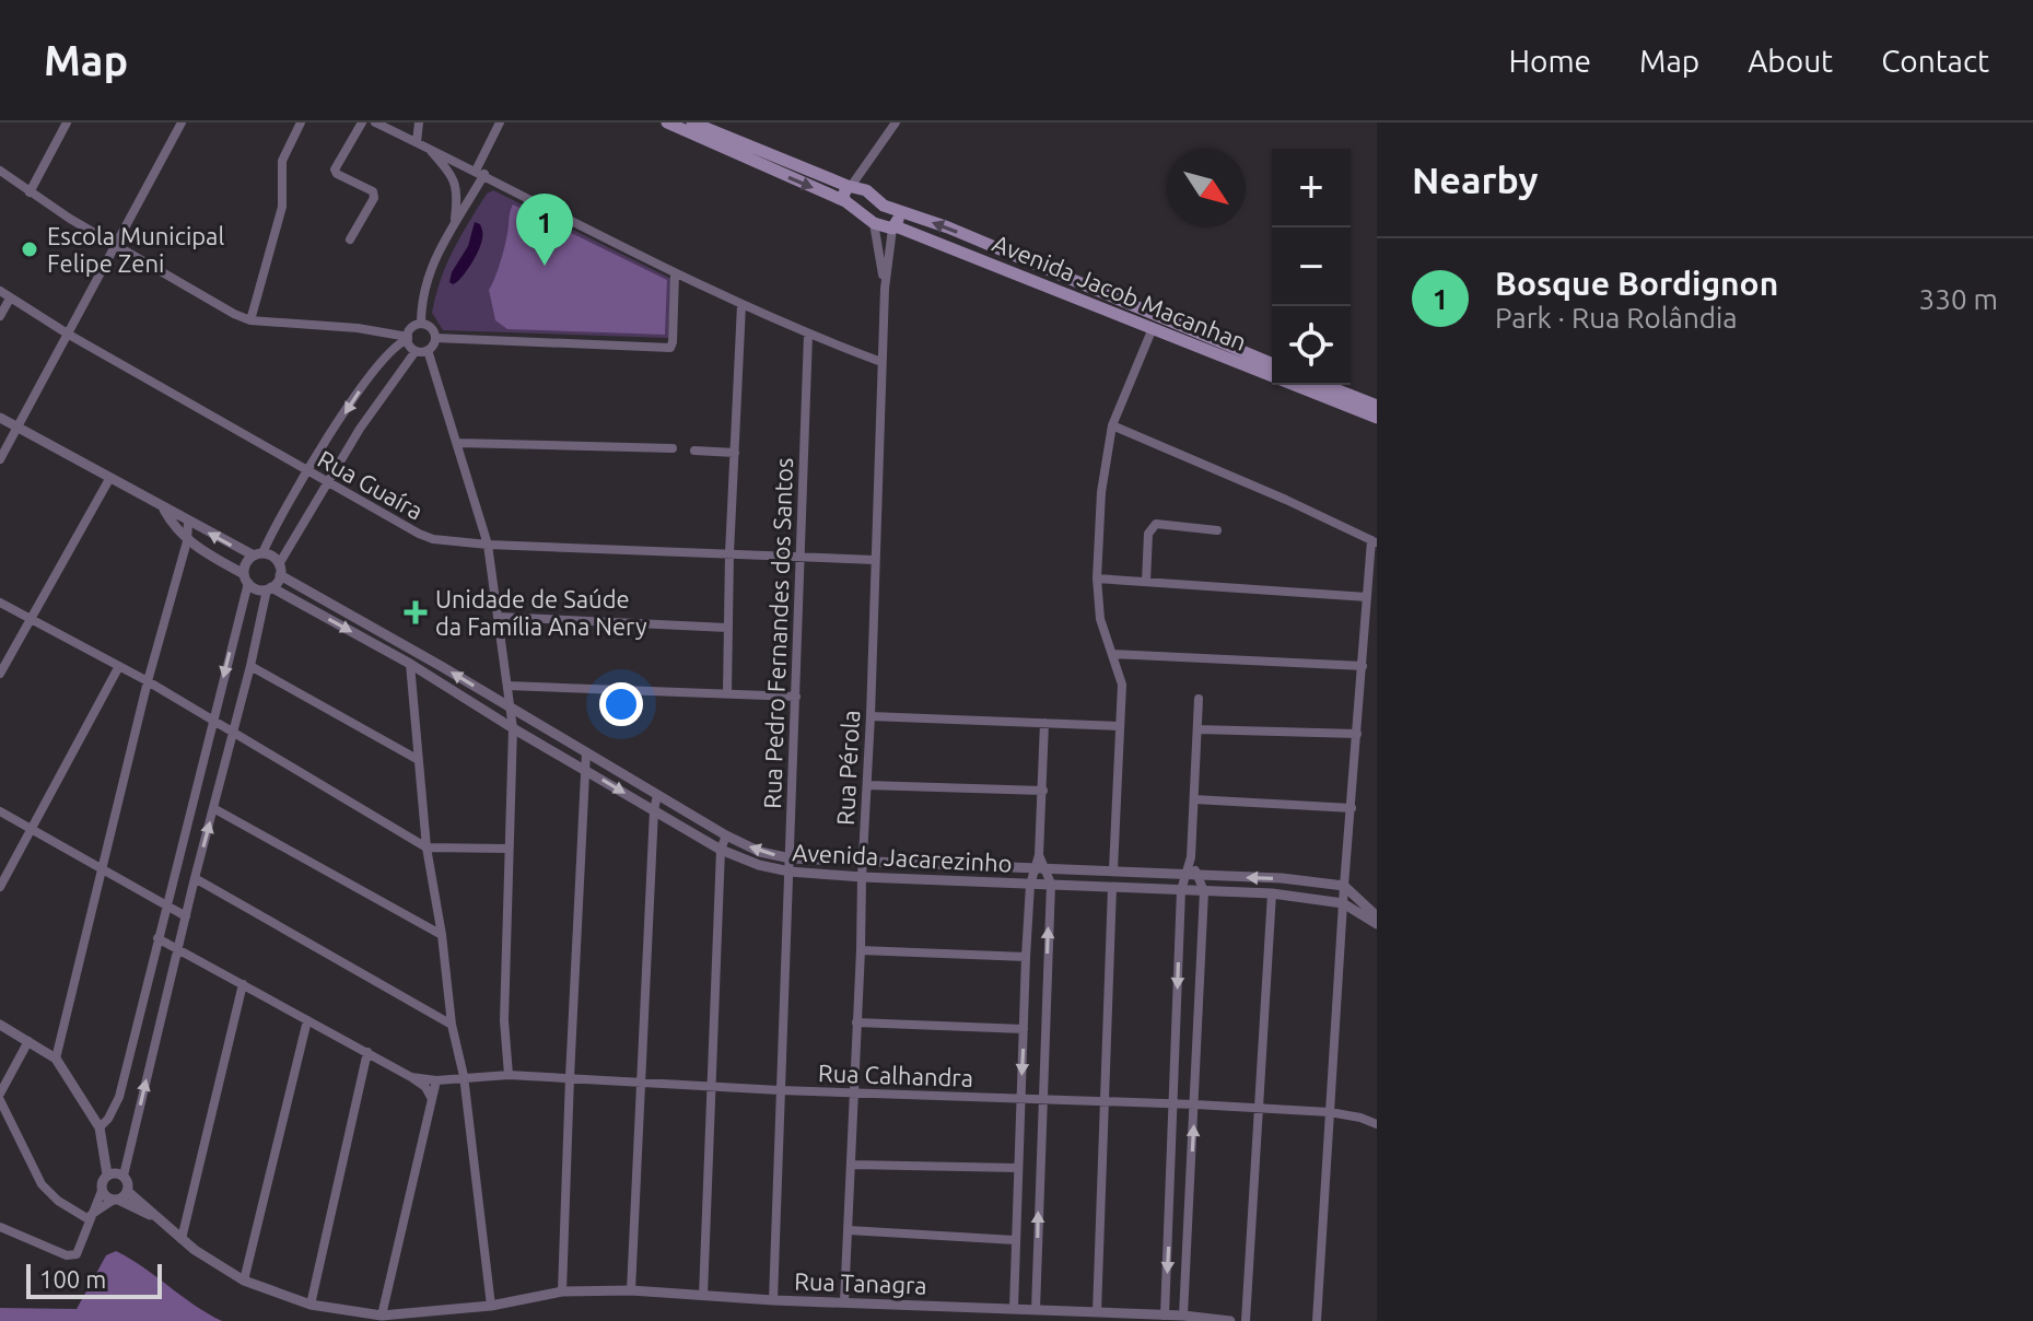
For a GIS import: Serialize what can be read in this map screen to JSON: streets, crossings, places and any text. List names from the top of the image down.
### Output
{
  "streets": {
    "main road": ["Avenida Jacob Macanhan"],
    "street": [
      "Rua Guaíra",
      "Rua Pedro Fernandes dos Santos",
      "Rua Pérola",
      "Avenida Jacarezinho",
      "Rua Calhandra",
      "Rua Tanagra"
    ]
  },
  "crossings": [
    ["Avenida Jacob Macanhan", "Rua Pérola"],
    ["Rua Guaíra", "Rua Pedro Fernandes dos Santos"],
    ["Rua Guaíra", "Rua Pérola"],
    ["Rua Pedro Fernandes dos Santos", "Avenida Jacarezinho"],
    ["Rua Pedro Fernandes dos Santos", "Rua Calhandra"],
    ["Rua Pedro Fernandes dos Santos", "Rua Tanagra"],
    ["Rua Pérola", "Avenida Jacarezinho"],
    ["Rua Pérola", "Rua Calhandra"],
    ["Rua Pérola", "Rua Tanagra"]
  ],
  "places": {
    "other": ["Escola Municipal Felipe Zeni"],
    "health": ["Unidade de Saúde da Família Ana Nery"]
  },
  "scale_bar": "100 m",
  "north": "bottom right",
  "page": {
    "header": "Map",
    "nav": [
      "Home",
      "Map",
      "About",
      "Contact"
    ],
    "heading": "Nearby",
    "map_buttons": ["+", "−"],
    "pins": "1",
    "list": [
      {
        "mark": "1",
        "name": "Bosque Bordignon",
        "note": "Park · Rua Rolândia",
        "value": "330 m"
      }
    ],
    "scale": "100 m"
  }
}
